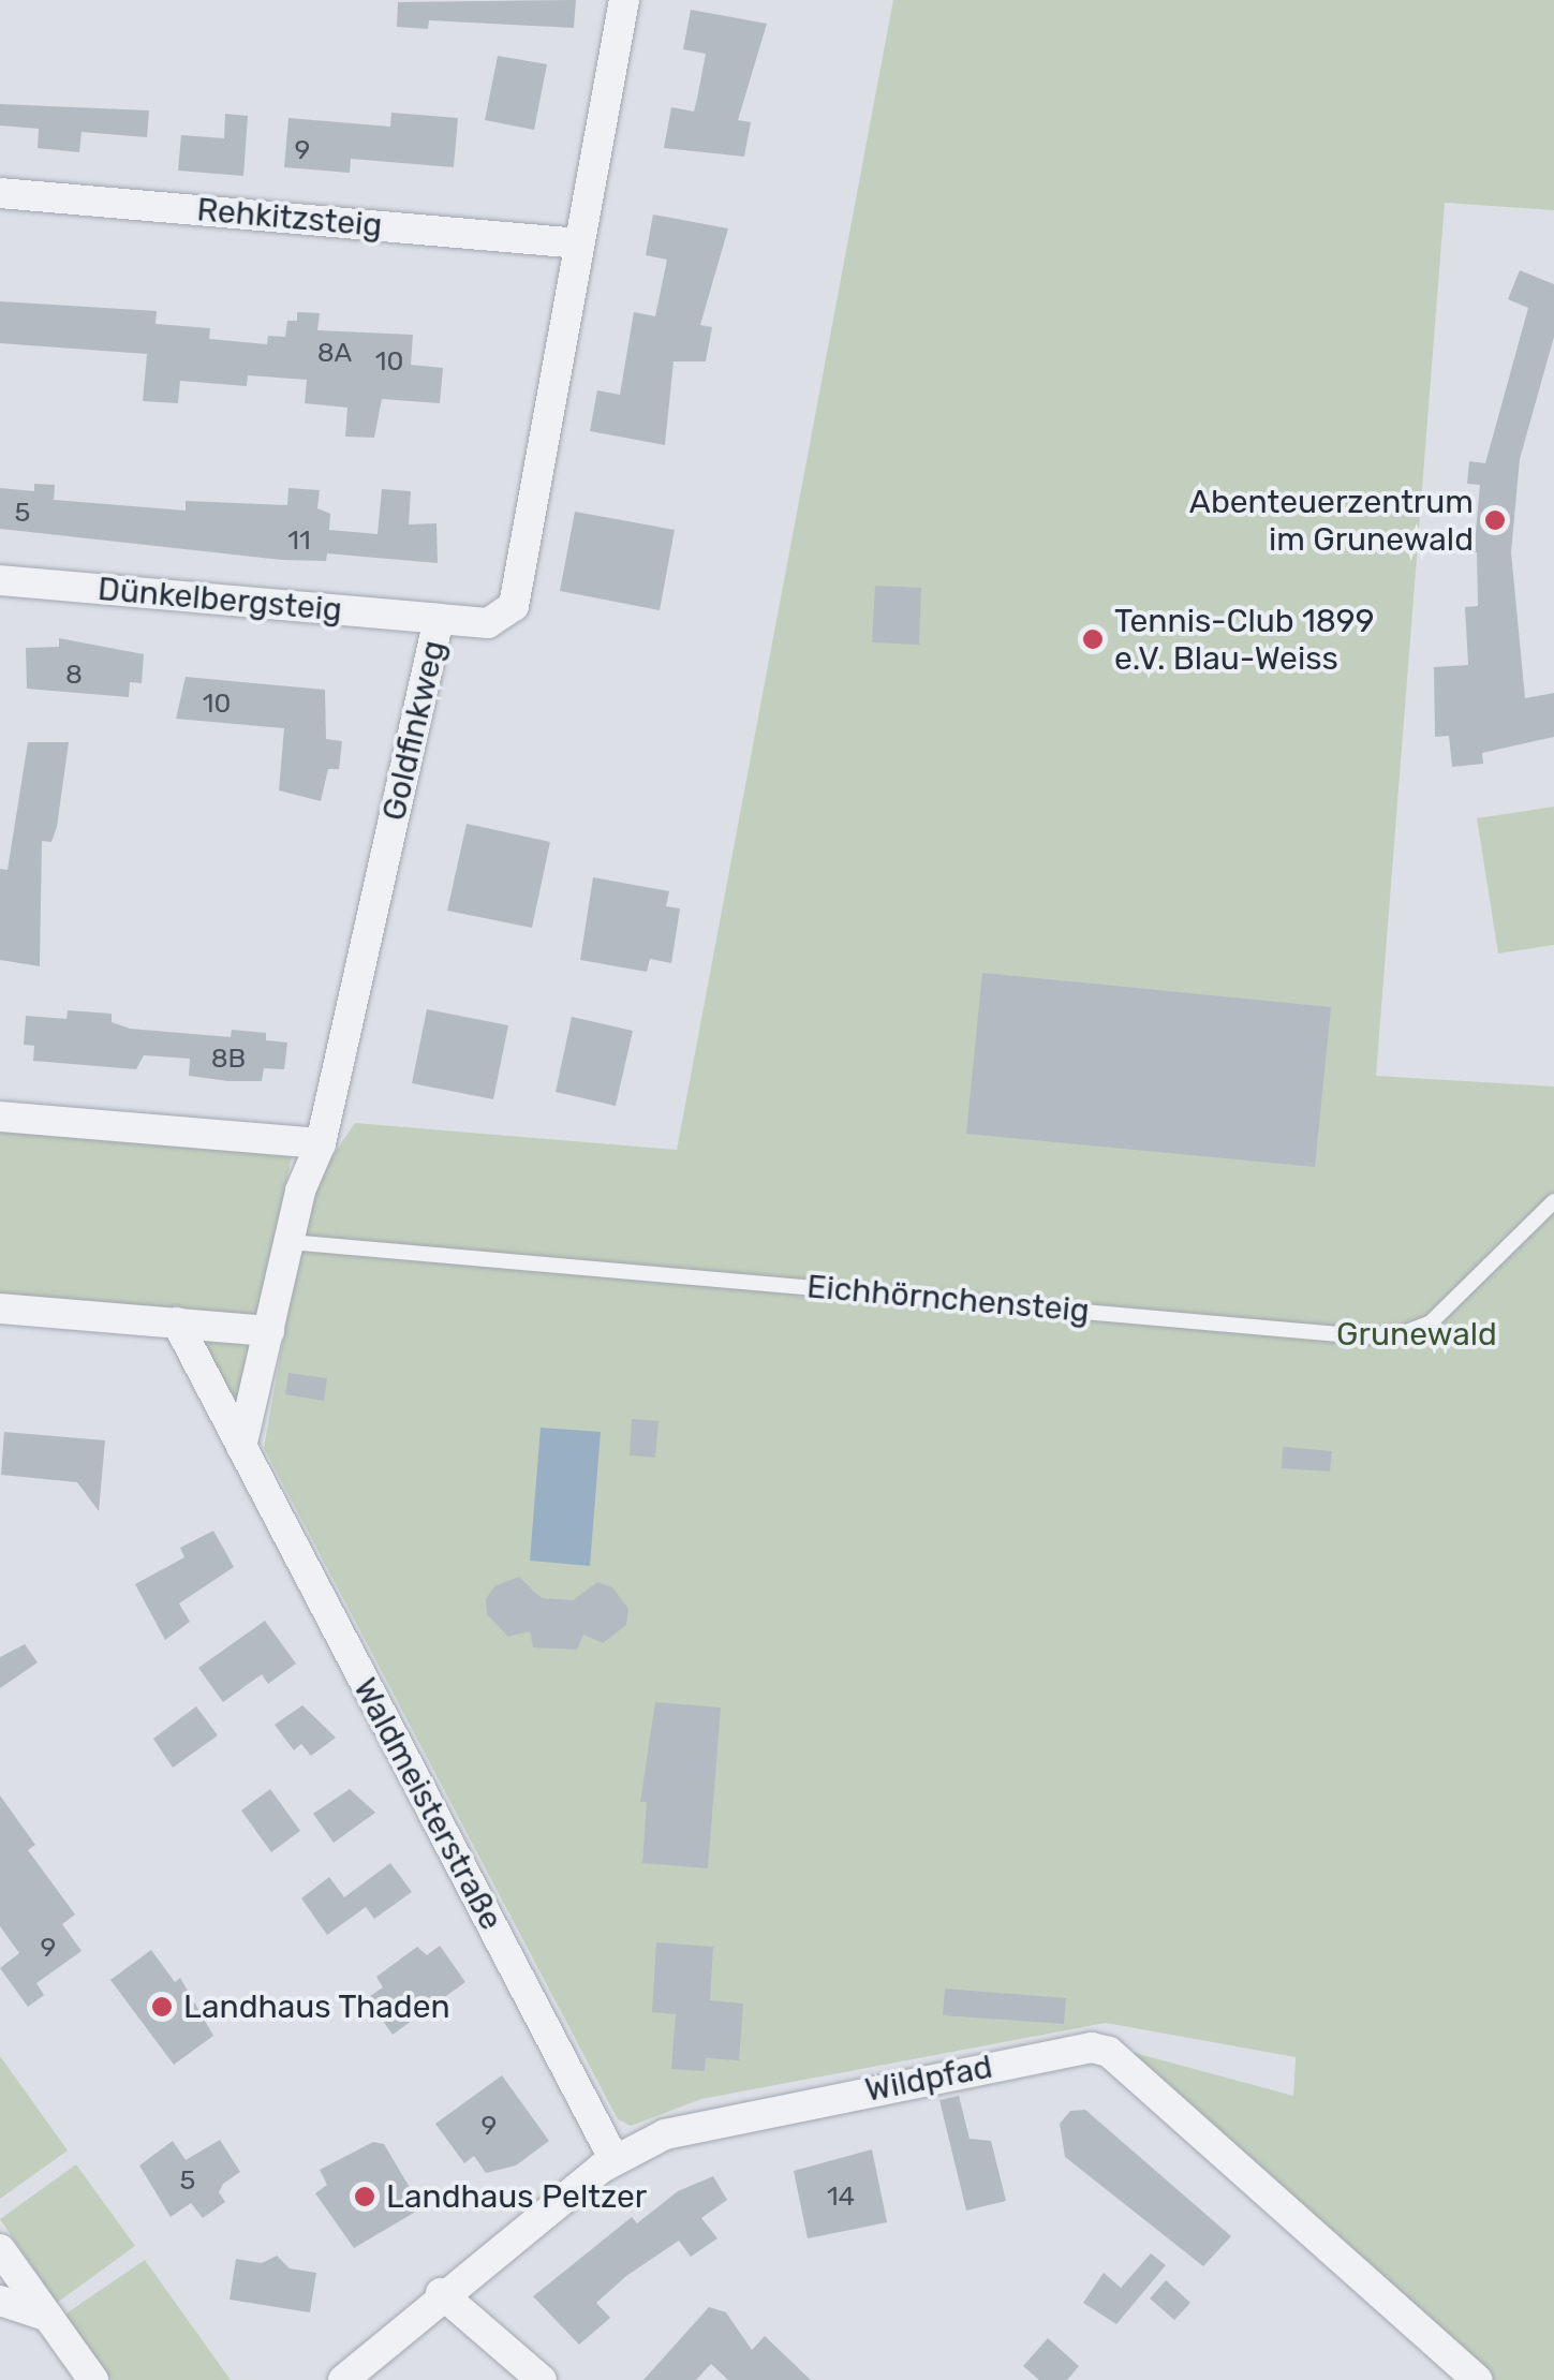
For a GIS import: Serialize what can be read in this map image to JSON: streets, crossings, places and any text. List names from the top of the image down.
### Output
{
  "streets": {
    "street": [
      "Rehkitzsteig",
      "Dünkelbergsteig",
      "Goldfinkweg",
      "Waldmeisterstraße",
      "Wildpfad"
    ],
    "lane": ["Eichhörnchensteig"]
  },
  "crossings": [
    ["Rehkitzsteig", "Goldfinkweg"],
    ["Dünkelbergsteig", "Goldfinkweg"],
    ["Goldfinkweg", "Eichhörnchensteig"],
    ["Waldmeisterstraße", "Wildpfad"]
  ],
  "parks": ["Grunewald"],
  "places": [
    "Abenteuerzentrum im Grunewald",
    "Tennis-Club 1899 e.V. Blau-Weiss",
    "Landhaus Thaden",
    "Landhaus Peltzer"
  ],
  "house_numbers": [
    "9",
    "8A",
    "10",
    "5",
    "11",
    "8",
    "10",
    "8B",
    "9",
    "9",
    "5",
    "14"
  ]
}
